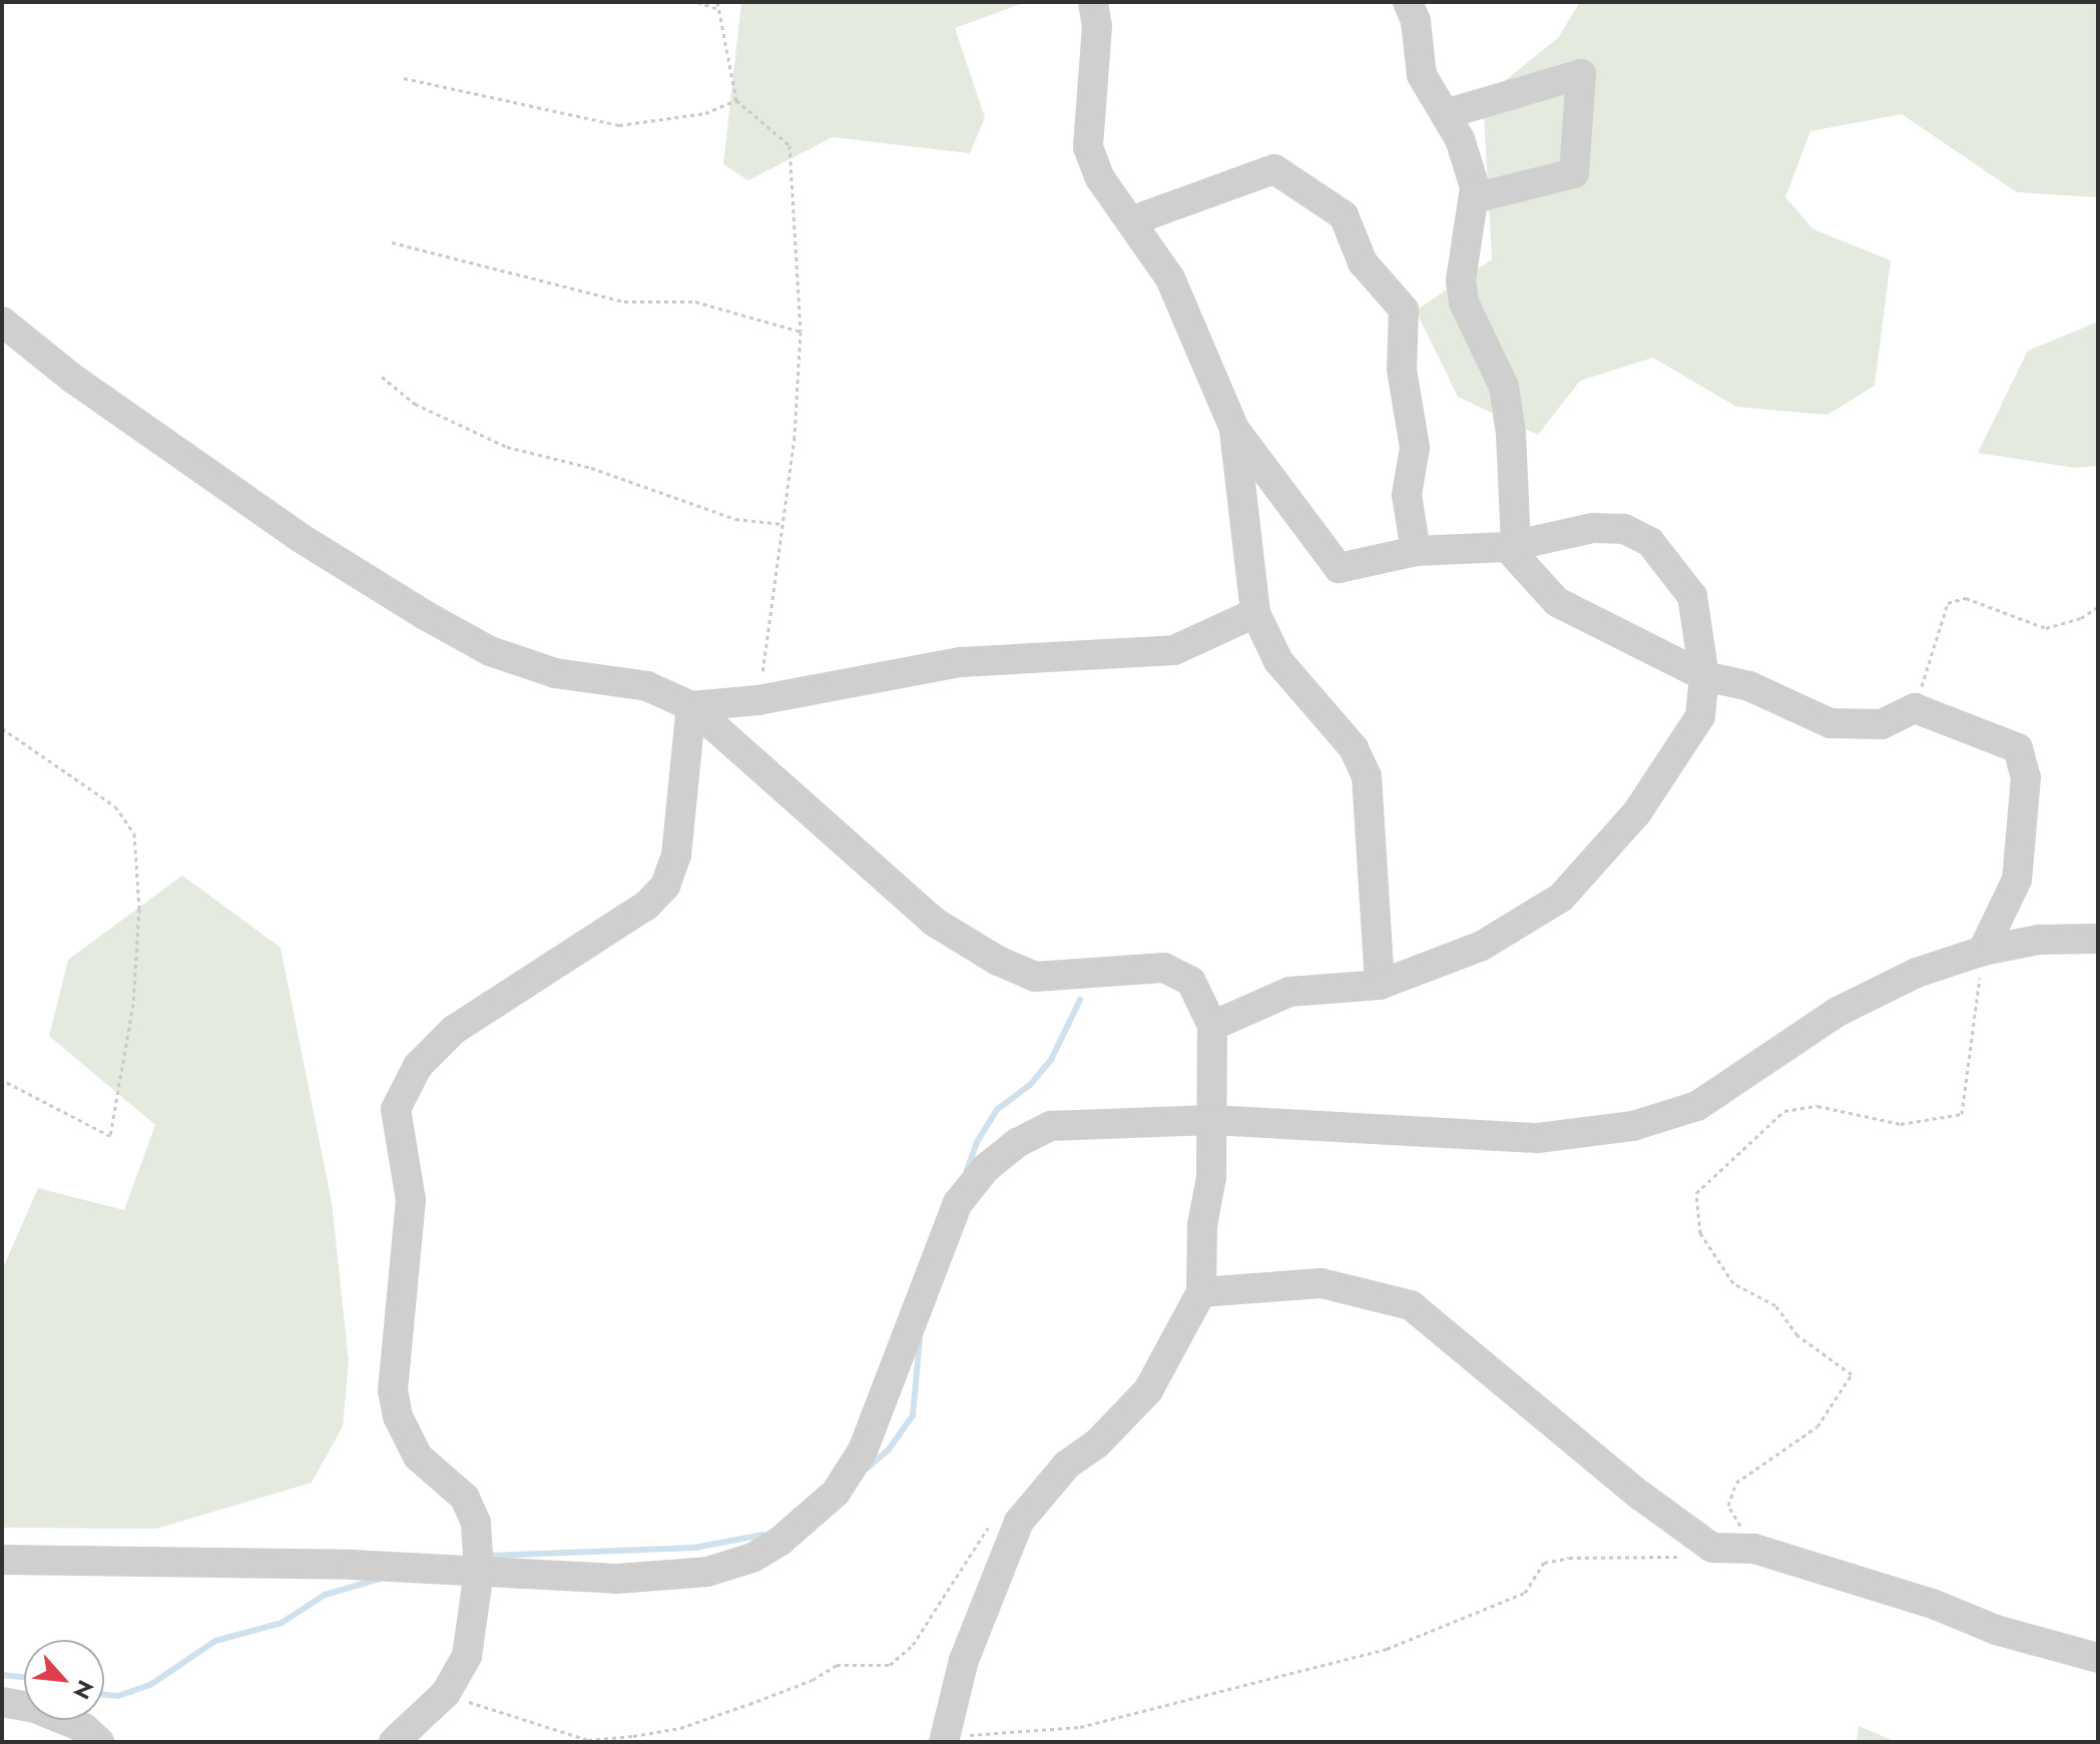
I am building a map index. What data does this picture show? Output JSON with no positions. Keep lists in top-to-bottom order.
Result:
{
  "north": "bottom right"
}
